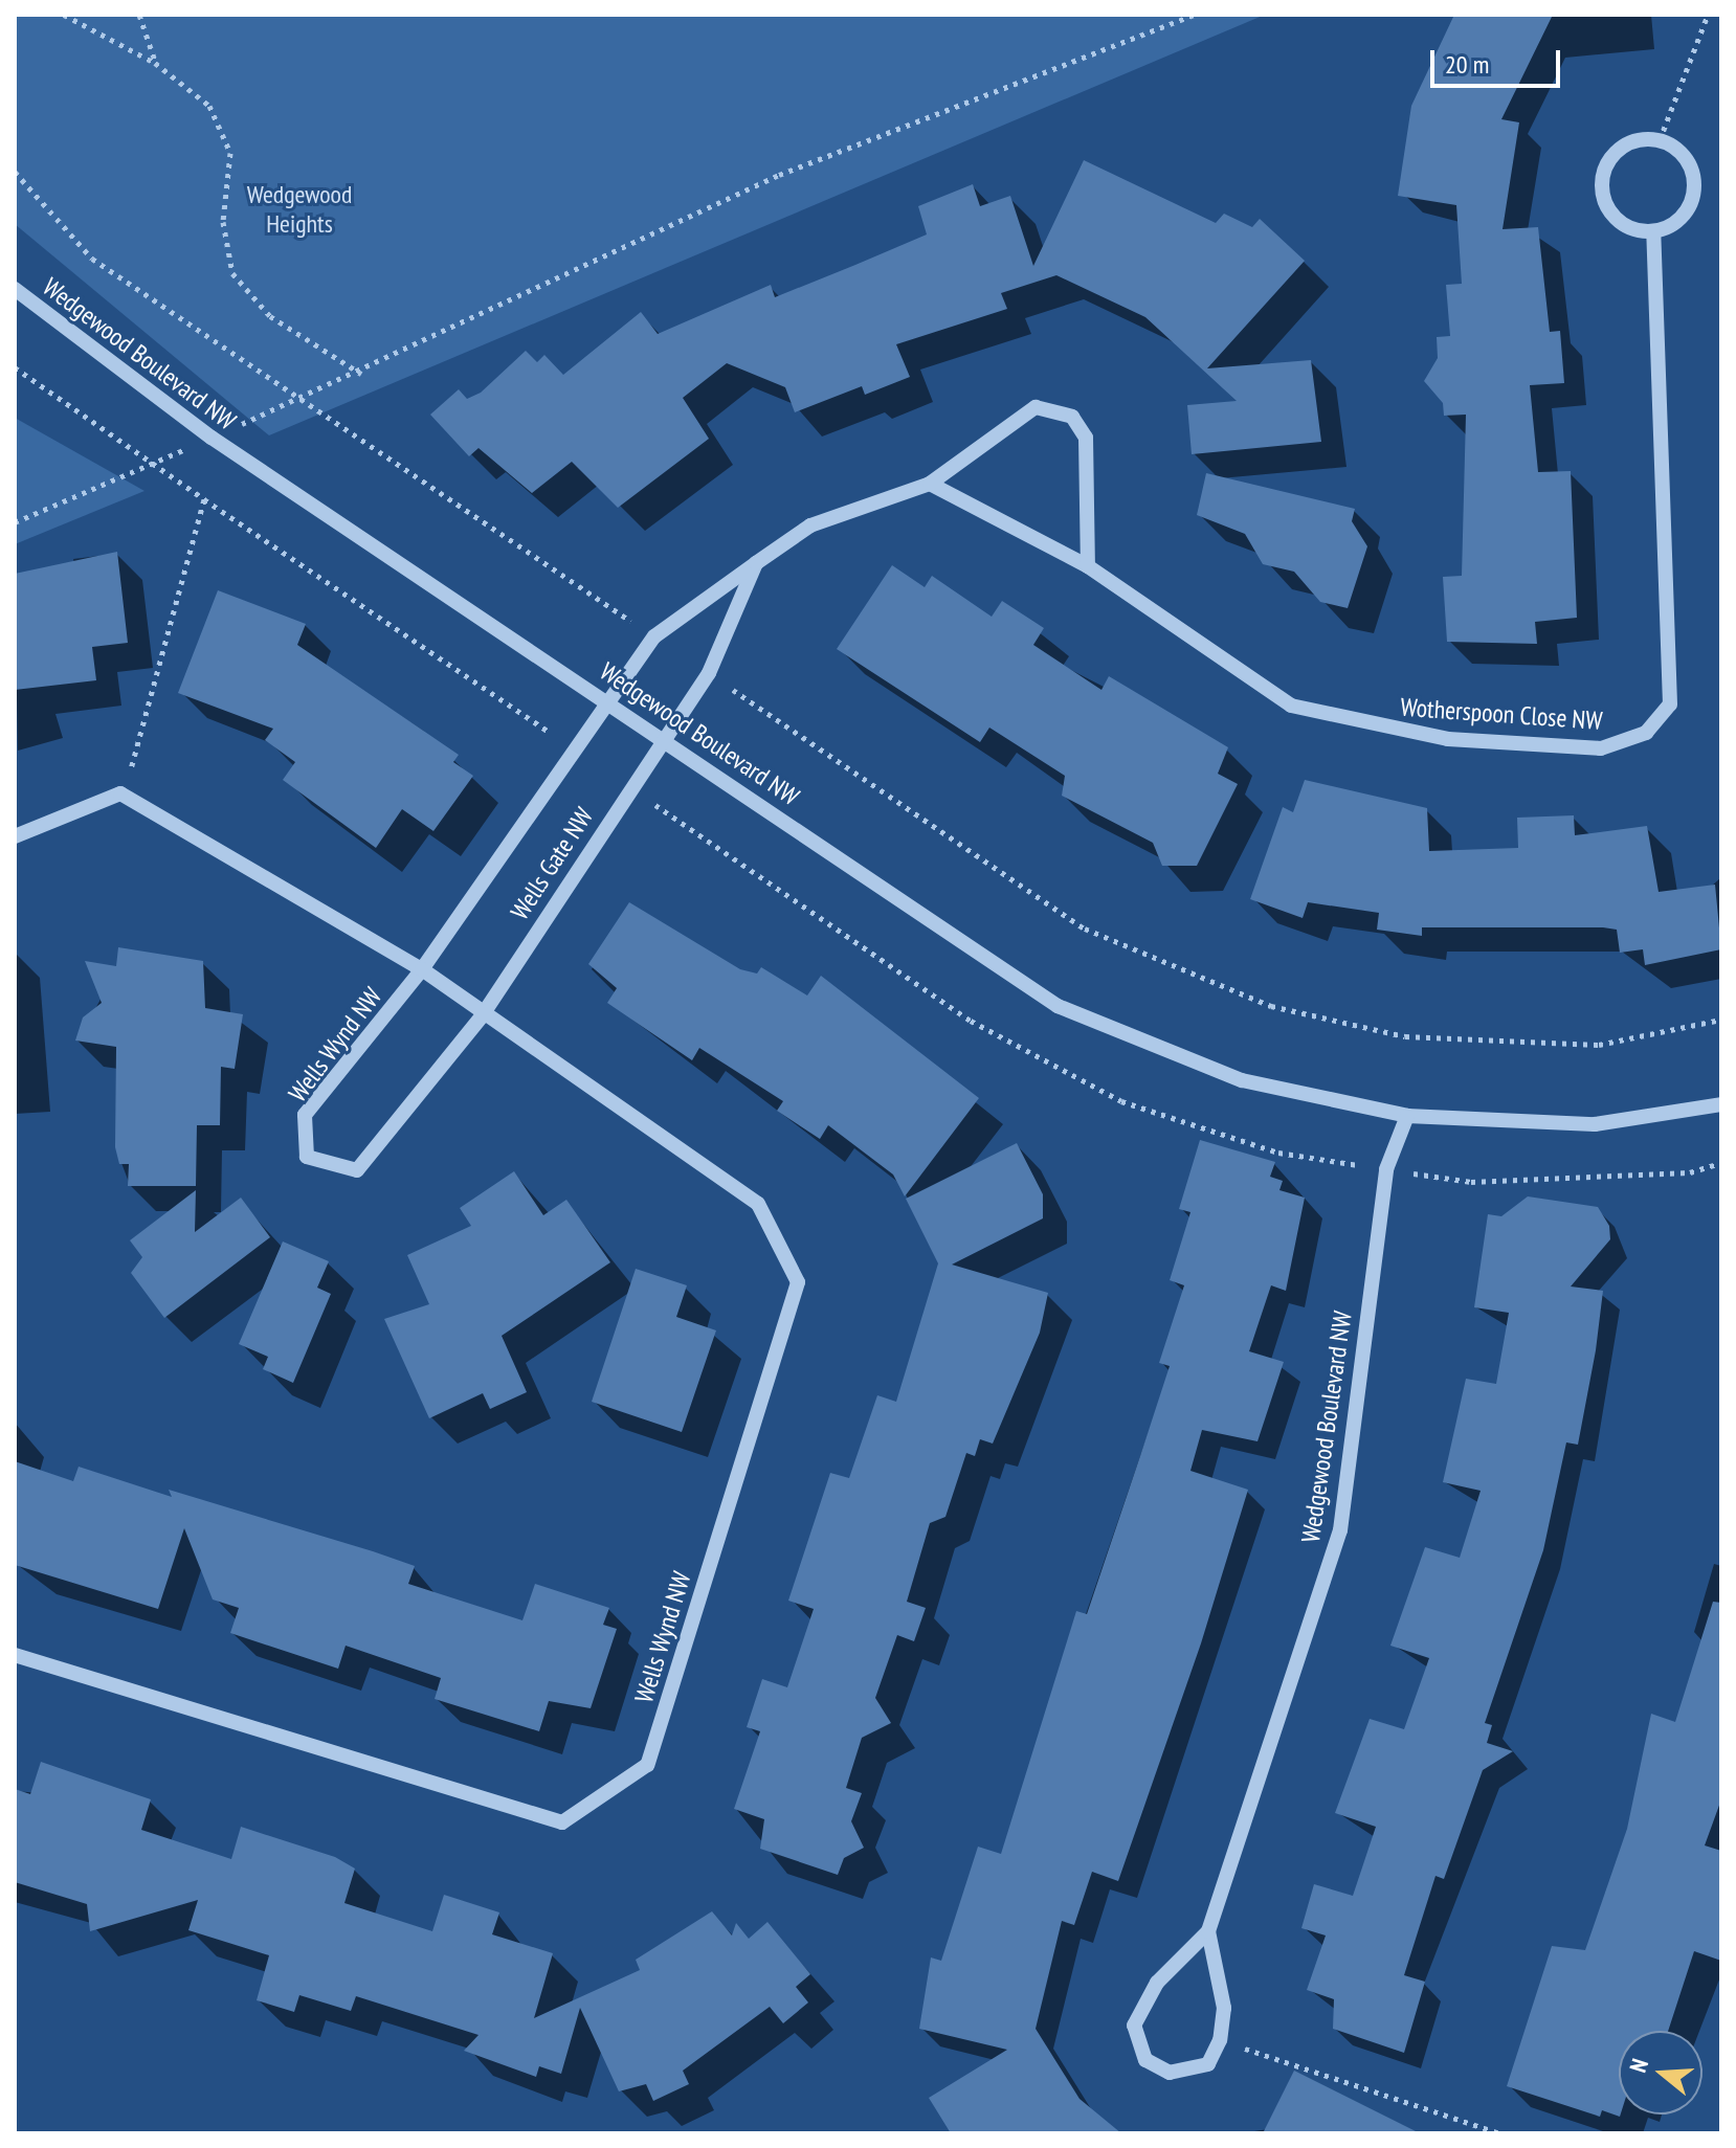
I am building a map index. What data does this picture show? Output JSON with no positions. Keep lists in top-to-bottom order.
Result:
{
  "streets": {
    "street": [
      "Wedgewood Boulevard NW",
      "Wotherspoon Close NW",
      "Wells Gate NW",
      "Wells Wynd NW"
    ]
  },
  "crossings": [
    ["Wedgewood Boulevard NW", "Wells Gate NW"],
    ["Wells Gate NW", "Wells Wynd NW"]
  ],
  "parks": ["Wedgewood Heights"],
  "scale_bar": "20 m",
  "north": "left"
}
